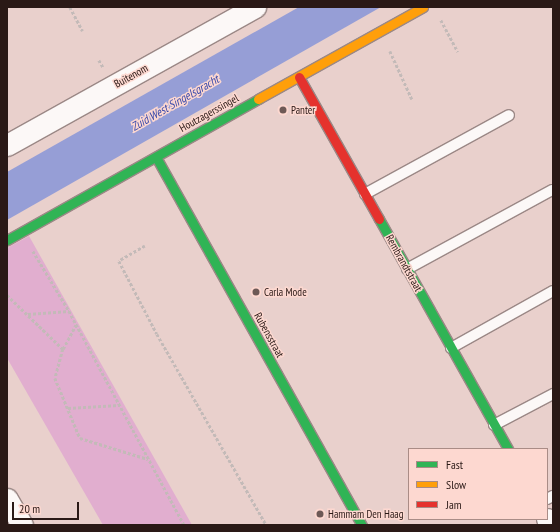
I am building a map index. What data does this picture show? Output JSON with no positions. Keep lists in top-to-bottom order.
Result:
{
  "streets": {
    "street": [
      "Buitenom",
      "Houtzagerssingel",
      "Rembrandtstraat",
      "Rubensstraat"
    ]
  },
  "crossings": [
    ["Houtzagerssingel", "Rembrandtstraat"],
    ["Houtzagerssingel", "Rubensstraat"]
  ],
  "water": ["Zuid West Singelsgracht"],
  "places": ["Panter", "Carla Mode", "Hammam Den Haag"],
  "legend": ["Fast", "Slow", "Jam"],
  "scale_bar": "20 m"
}
